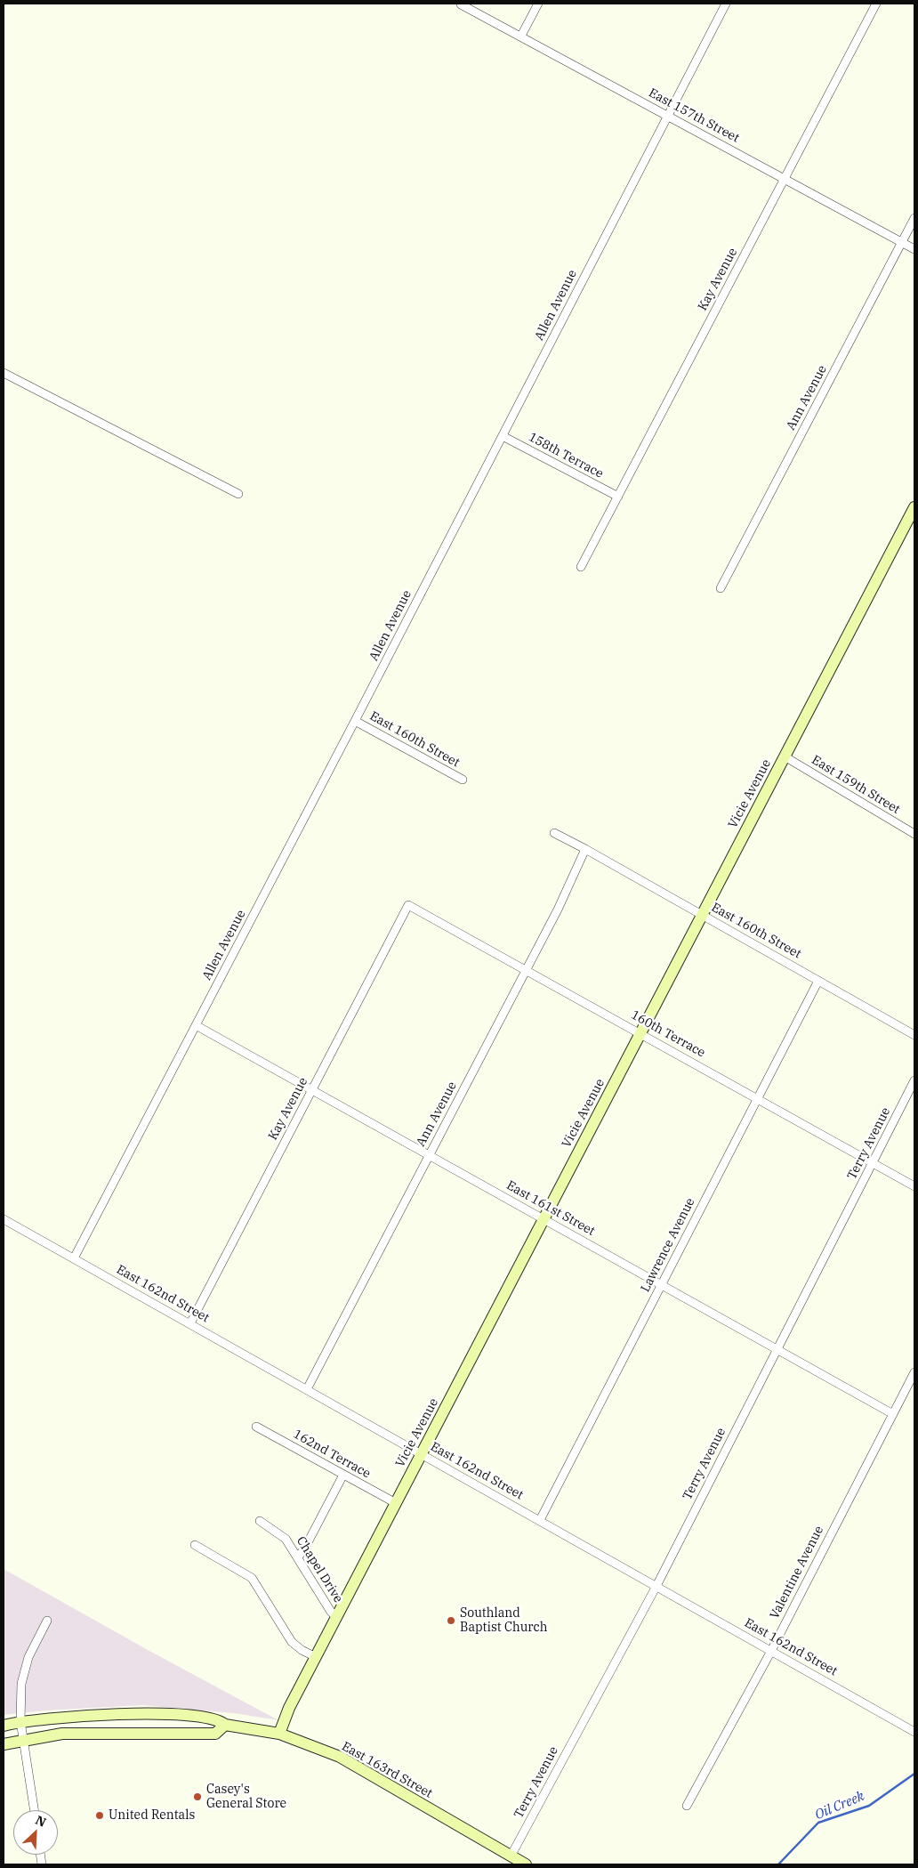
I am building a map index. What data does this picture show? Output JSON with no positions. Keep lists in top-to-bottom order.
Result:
{
  "streets": {
    "street": [
      "East 157th Street",
      "Kay Avenue",
      "Allen Avenue",
      "Ann Avenue",
      "158th Terrace",
      "East 160th Street",
      "East 159th Street",
      "Vicie Avenue",
      "160th Terrace",
      "Terry Avenue",
      "East 161st Street",
      "Lawrence Avenue",
      "East 162nd Street",
      "162nd Terrace",
      "Chapel Drive",
      "Valentine Avenue",
      "East 163rd Street"
    ]
  },
  "crossings": [
    ["East 157th Street", "Kay Avenue"],
    ["East 157th Street", "Allen Avenue"],
    ["East 157th Street", "Ann Avenue"],
    ["Kay Avenue", "158th Terrace"],
    ["Kay Avenue", "160th Terrace"],
    ["Kay Avenue", "East 161st Street"],
    ["Kay Avenue", "East 162nd Street"],
    ["Allen Avenue", "158th Terrace"],
    ["Allen Avenue", "East 160th Street"],
    ["Allen Avenue", "East 161st Street"],
    ["Allen Avenue", "East 162nd Street"],
    ["Ann Avenue", "East 160th Street"],
    ["Ann Avenue", "160th Terrace"],
    ["Ann Avenue", "East 161st Street"],
    ["Ann Avenue", "East 162nd Street"],
    ["East 160th Street", "Vicie Avenue"],
    ["East 160th Street", "Lawrence Avenue"],
    ["East 159th Street", "Vicie Avenue"],
    ["Vicie Avenue", "160th Terrace"],
    ["Vicie Avenue", "East 161st Street"],
    ["Vicie Avenue", "East 162nd Street"],
    ["Vicie Avenue", "162nd Terrace"],
    ["Vicie Avenue", "Chapel Drive"],
    ["Vicie Avenue", "East 163rd Street"],
    ["160th Terrace", "Terry Avenue"],
    ["160th Terrace", "Lawrence Avenue"],
    ["Terry Avenue", "East 161st Street"],
    ["Terry Avenue", "East 162nd Street"],
    ["Terry Avenue", "East 163rd Street"],
    ["East 161st Street", "Lawrence Avenue"],
    ["East 161st Street", "Valentine Avenue"],
    ["Lawrence Avenue", "East 162nd Street"],
    ["East 162nd Street", "Valentine Avenue"]
  ],
  "water": ["Oil Creek"],
  "places": ["Southland Baptist Church", "Casey's General Store", "United Rentals"],
  "north": "top right"
}
